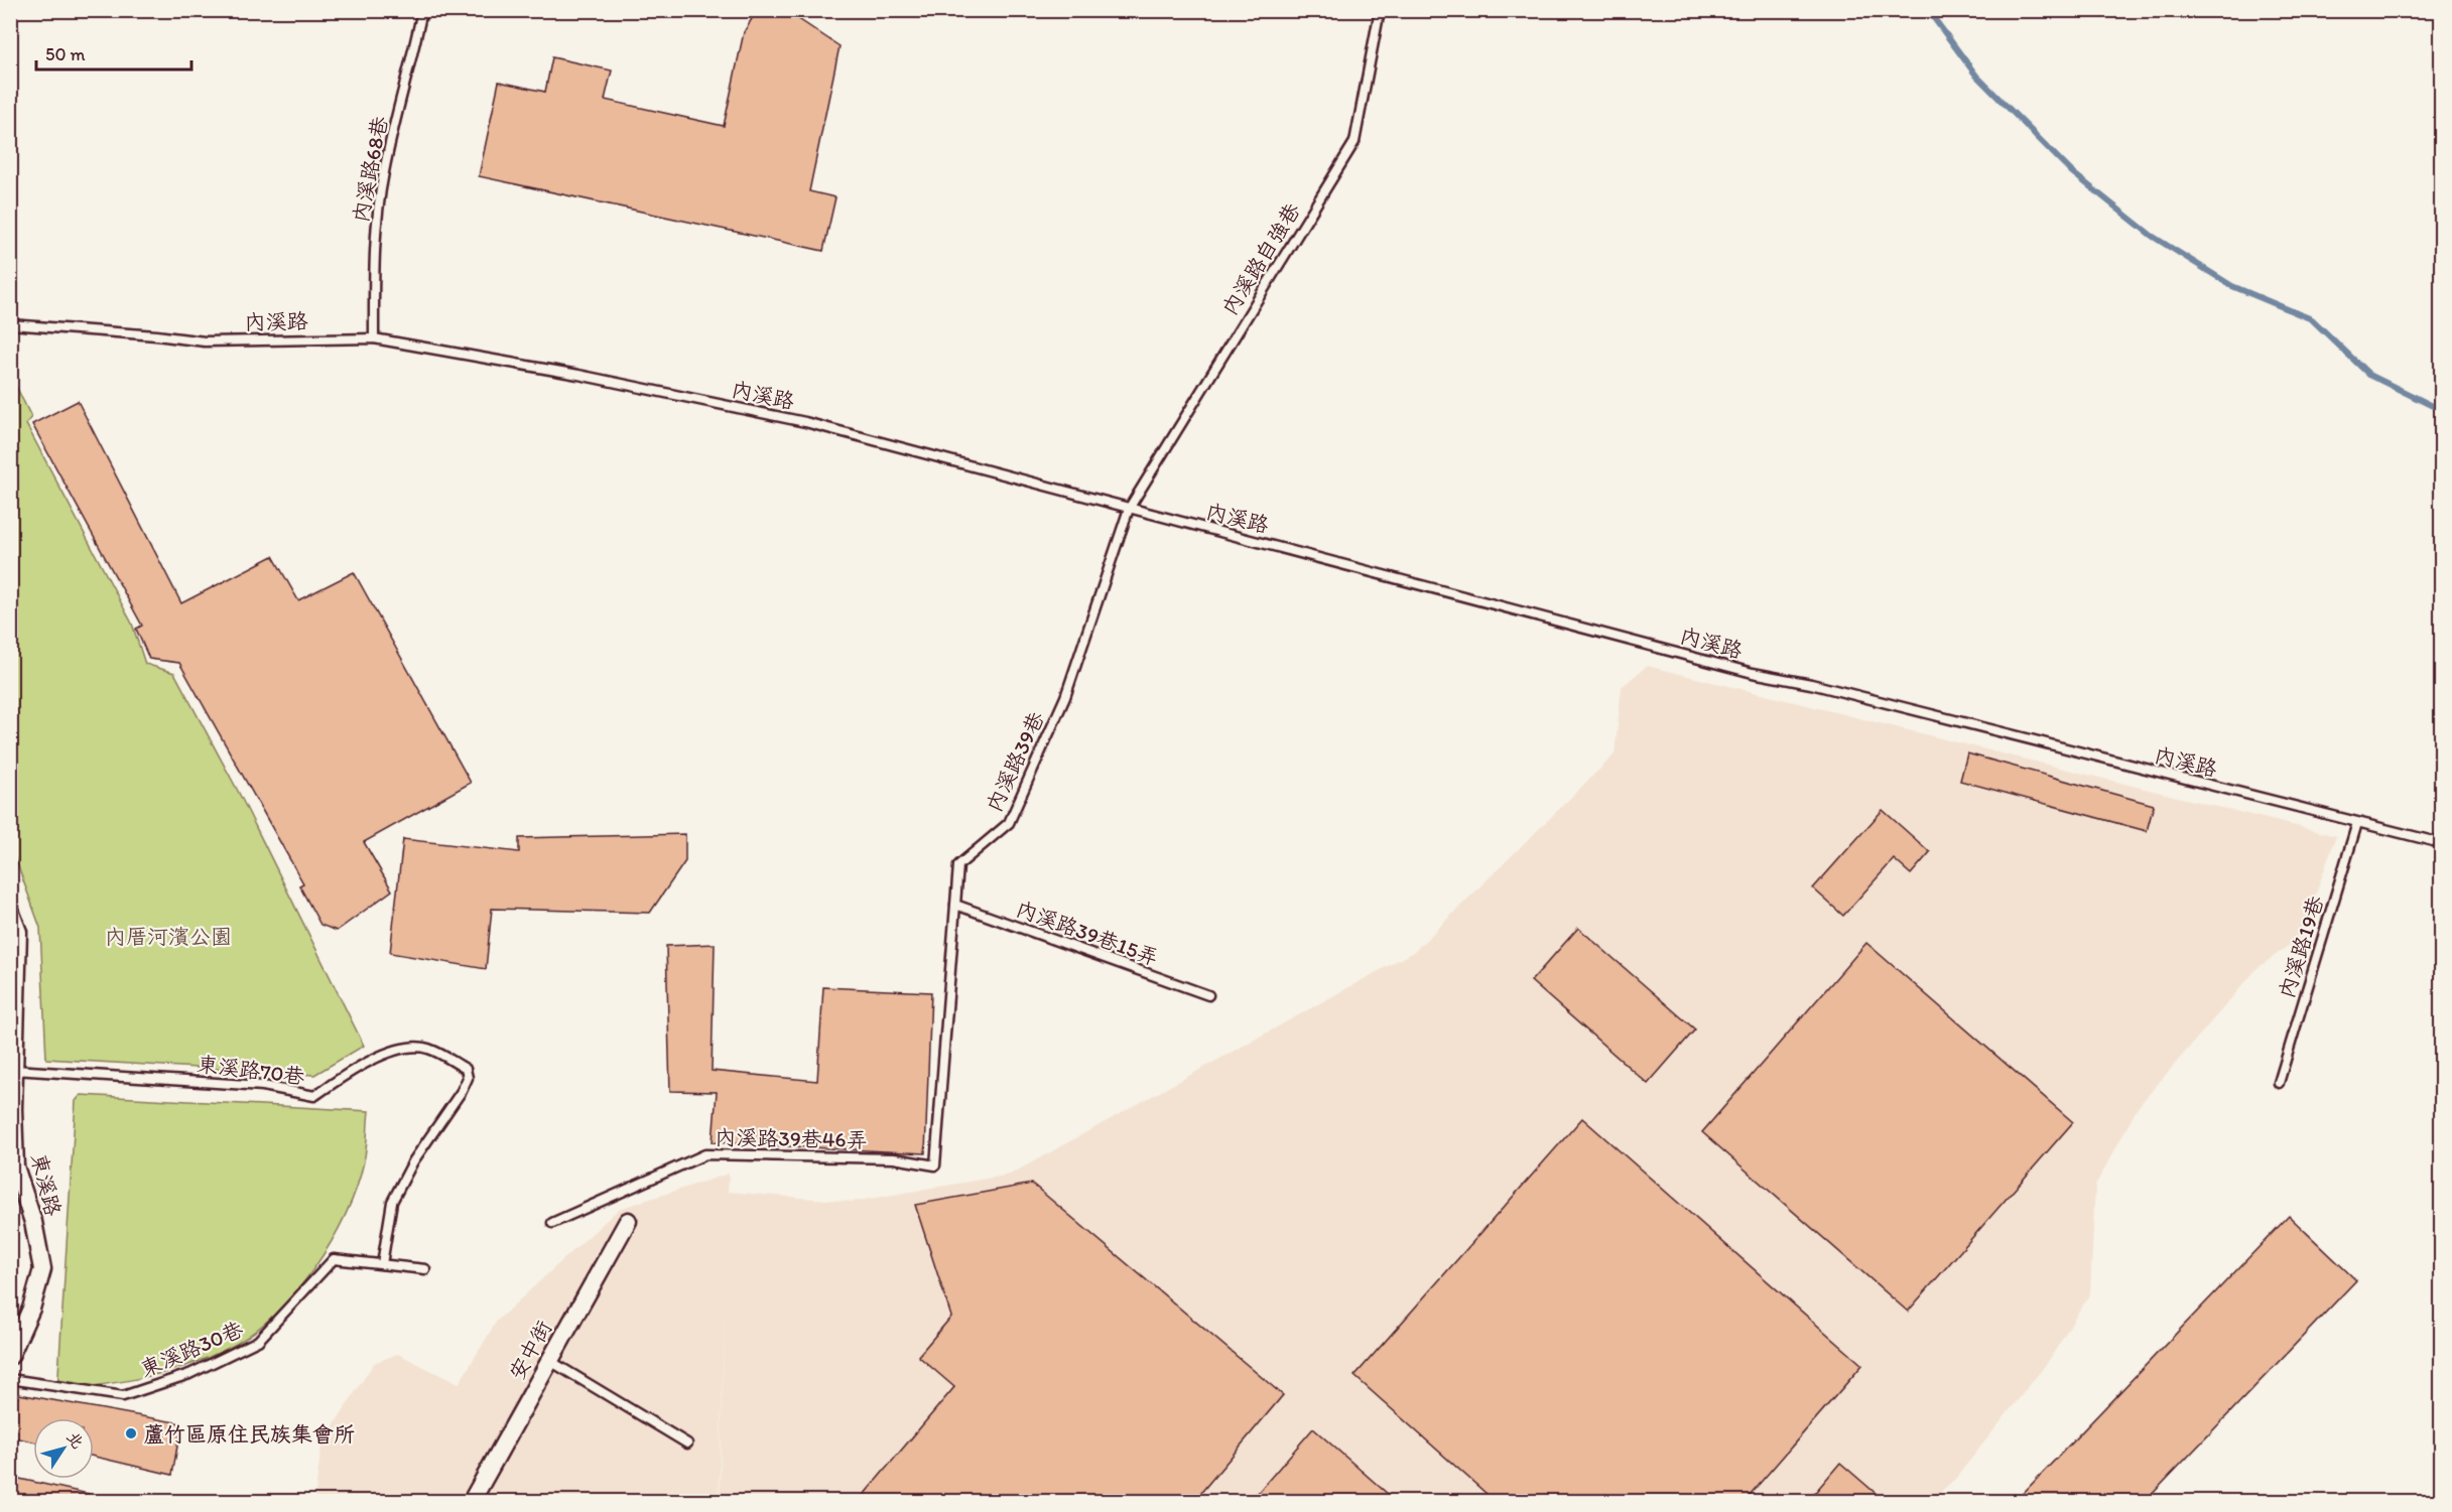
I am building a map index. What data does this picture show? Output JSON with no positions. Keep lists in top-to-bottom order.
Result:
{
  "streets": {
    "street": ["東溪路", "安中街"],
    "lane": [
      "內溪路68巷",
      "內溪路自強巷",
      "內溪路",
      "內溪路39巷",
      "內溪路39巷15弄",
      "內溪路19巷",
      "東溪路70巷",
      "內溪路39巷46弄",
      "東溪路30巷"
    ]
  },
  "crossings": [
    ["內溪路68巷", "內溪路"],
    ["內溪路自強巷", "內溪路"],
    ["內溪路自強巷", "內溪路39巷"],
    ["內溪路", "內溪路39巷"],
    ["內溪路", "內溪路19巷"],
    ["內溪路39巷", "內溪路39巷15弄"],
    ["內溪路39巷", "內溪路39巷46弄"],
    ["東溪路70巷", "東溪路"],
    ["東溪路70巷", "東溪路30巷"]
  ],
  "parks": ["內厝河濱公園"],
  "places": ["蘆竹區原住民族集會所"],
  "scale_bar": "50 m",
  "north": "top right"
}
